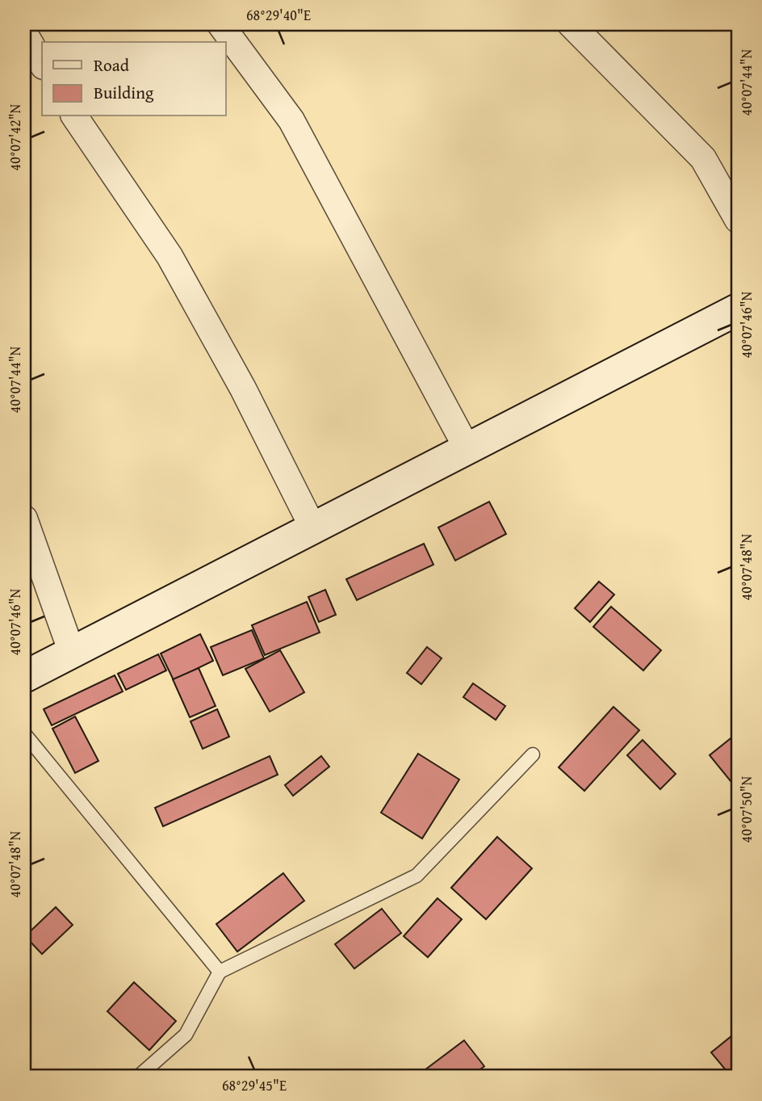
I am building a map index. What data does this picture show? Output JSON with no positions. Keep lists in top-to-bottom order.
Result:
{
  "legend": ["Road", "Building"],
  "coordinates": [
    "68°29'40\"E",
    "40°07'44\"N",
    "40°07'42\"N",
    "40°07'46\"N",
    "40°07'48\"N",
    "40°07'50\"N",
    "68°29'45\"E"
  ]
}
